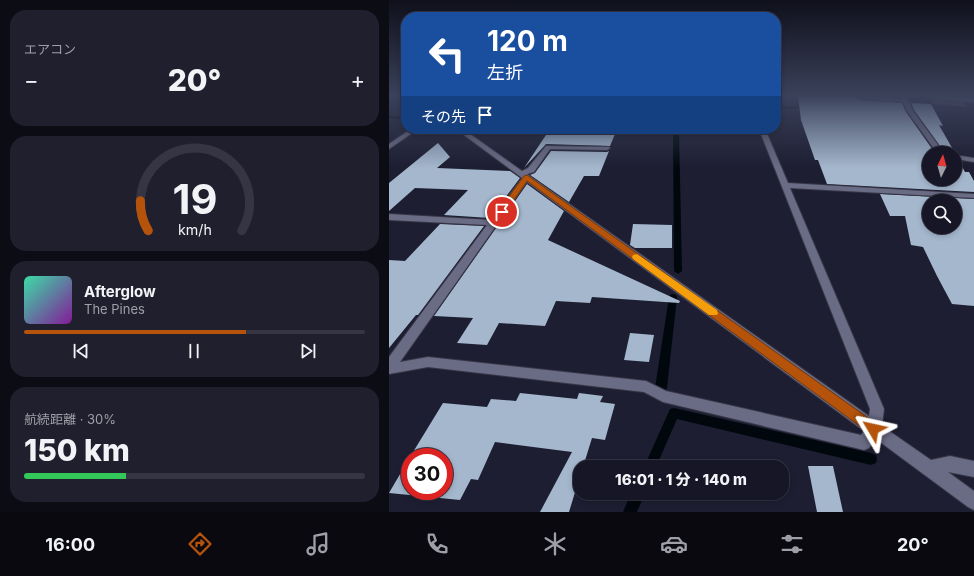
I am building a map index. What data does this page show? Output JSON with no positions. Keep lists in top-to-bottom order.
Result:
{
  "north": "top",
  "page": {
    "tile": [
      "エアコン",
      ["航続距離 · 30%", "150 km"]
    ],
    "turn": ["120 m", "左折"],
    "heat": ["−", "20°", "+"],
    "then": "その先",
    "song": ["Afterglow", "The Pines"],
    "limit": "30",
    "trip": "16:01 · 1 分 · 140 m",
    "tabs": ["16:00", "20°"],
    "gauge": ["19", "km/h"]
  }
}
